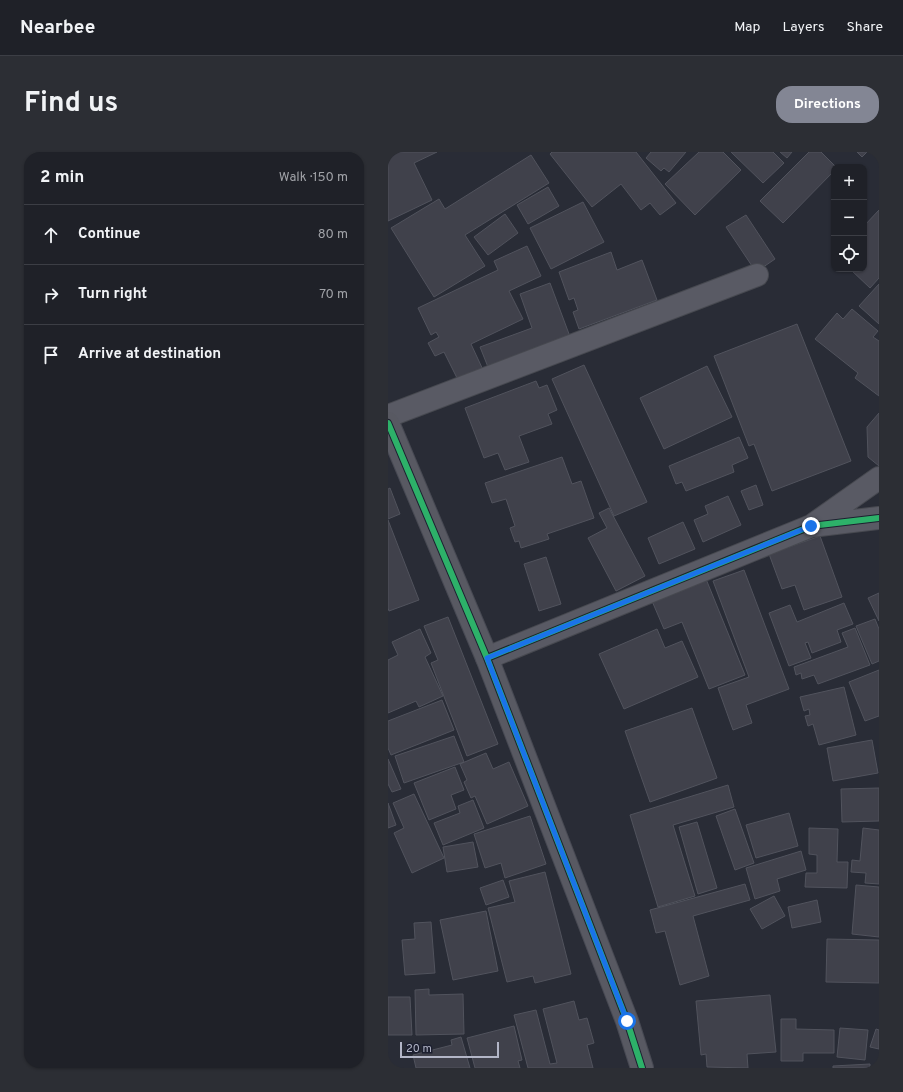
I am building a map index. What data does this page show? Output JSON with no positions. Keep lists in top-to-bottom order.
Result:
{
  "scale_bar": "20 m",
  "page": {
    "header": "Nearbee",
    "nav": ["Map", "Layers", "Share"],
    "title": "Find us",
    "buttons": "Directions",
    "heading": ["2 min", "Walk · 150 m"],
    "map_buttons": ["+", "−"],
    "list": [
      ["Continue", "80 m"],
      ["Turn right", "70 m"],
      "Arrive at destination"
    ],
    "scale": "20 m"
  }
}
